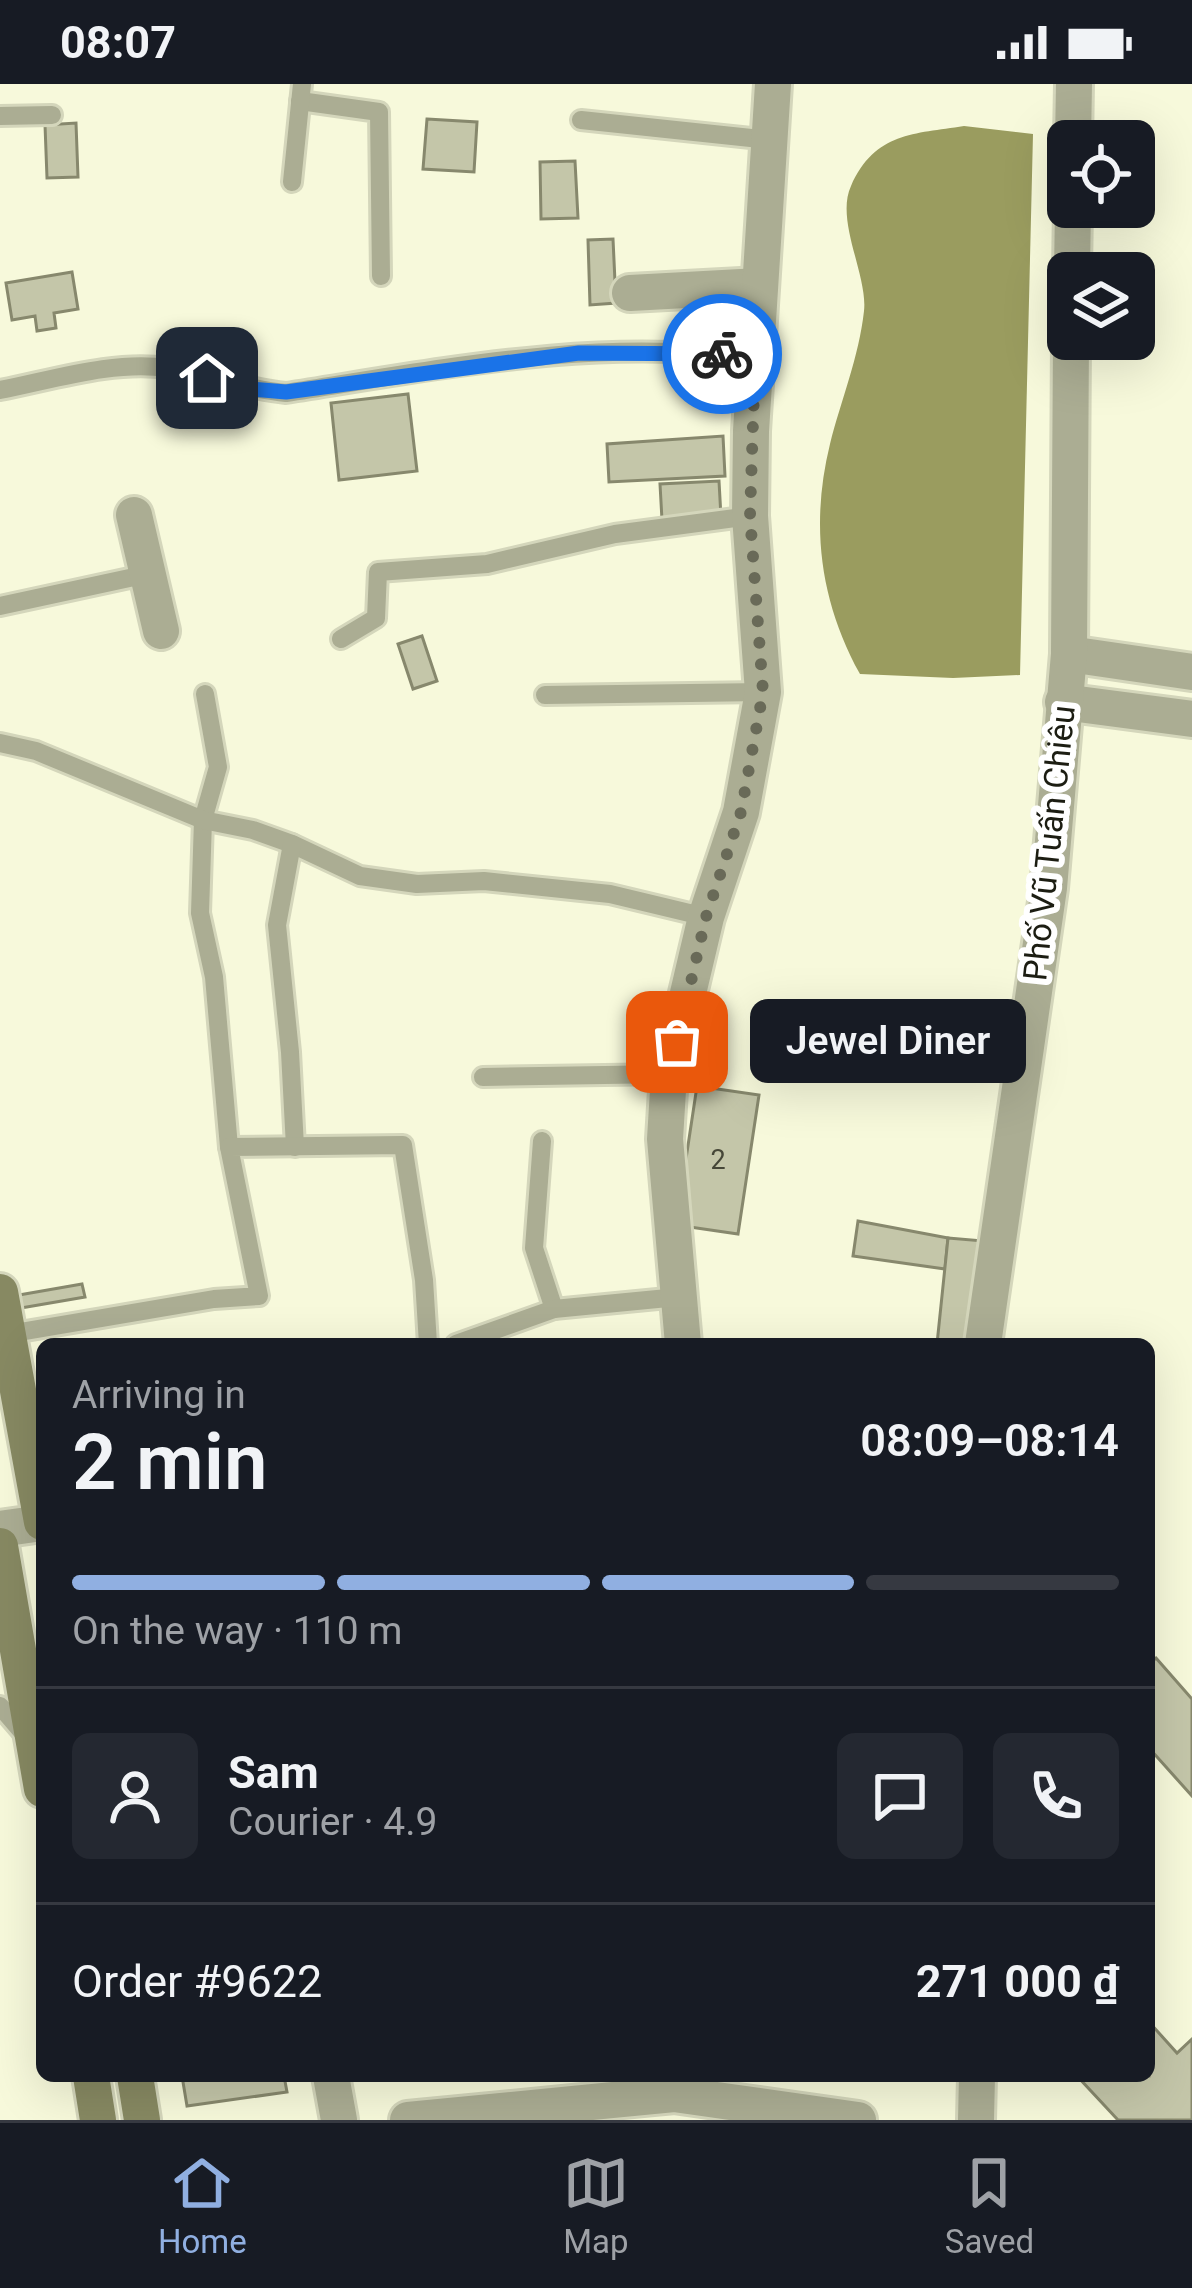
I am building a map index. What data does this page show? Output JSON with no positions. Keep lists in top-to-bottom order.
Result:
{
  "streets": {
    "street": ["Phố Vũ Tuấn Chiêu"]
  },
  "places": ["Jewel Diner"],
  "house_numbers": ["2"],
  "page": {
    "status": "08:07",
    "bubble": "Jewel Diner",
    "heading": ["2 min", "Arriving in", "08:09–08:14"],
    "panel": [
      "Sam",
      "Courier · 4.9",
      "Order #9622",
      "271 000 ₫"
    ],
    "bar": "On the way · 110 m",
    "tabs": ["Home", "Map", "Saved"]
  }
}
